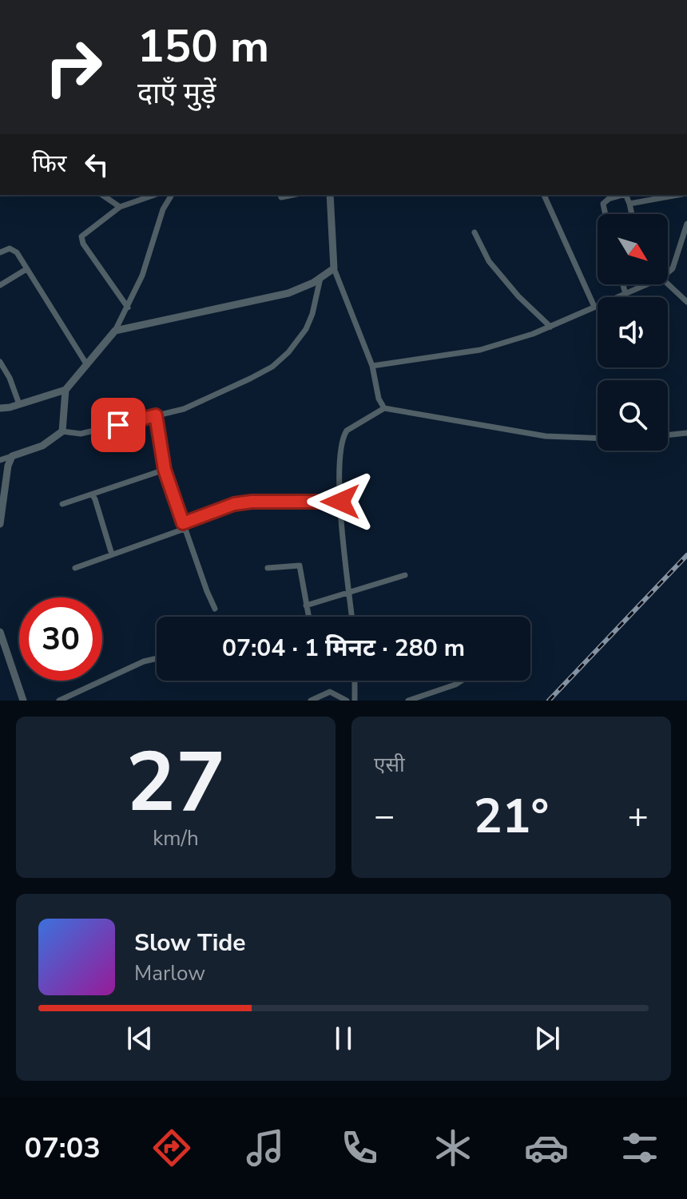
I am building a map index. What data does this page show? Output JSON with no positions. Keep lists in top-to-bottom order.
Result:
{
  "north": "bottom right",
  "page": {
    "turn": ["150 m", "दाएँ मुड़ें"],
    "then": "फिर",
    "limit": "30",
    "trip": "07:04 · 1 मिनट · 280 m",
    "tile": [
      ["27", "km/h"],
      "एसी"
    ],
    "heat": ["−", "21°", "+"],
    "song": ["Slow Tide", "Marlow"],
    "tabs": "07:03"
  }
}
